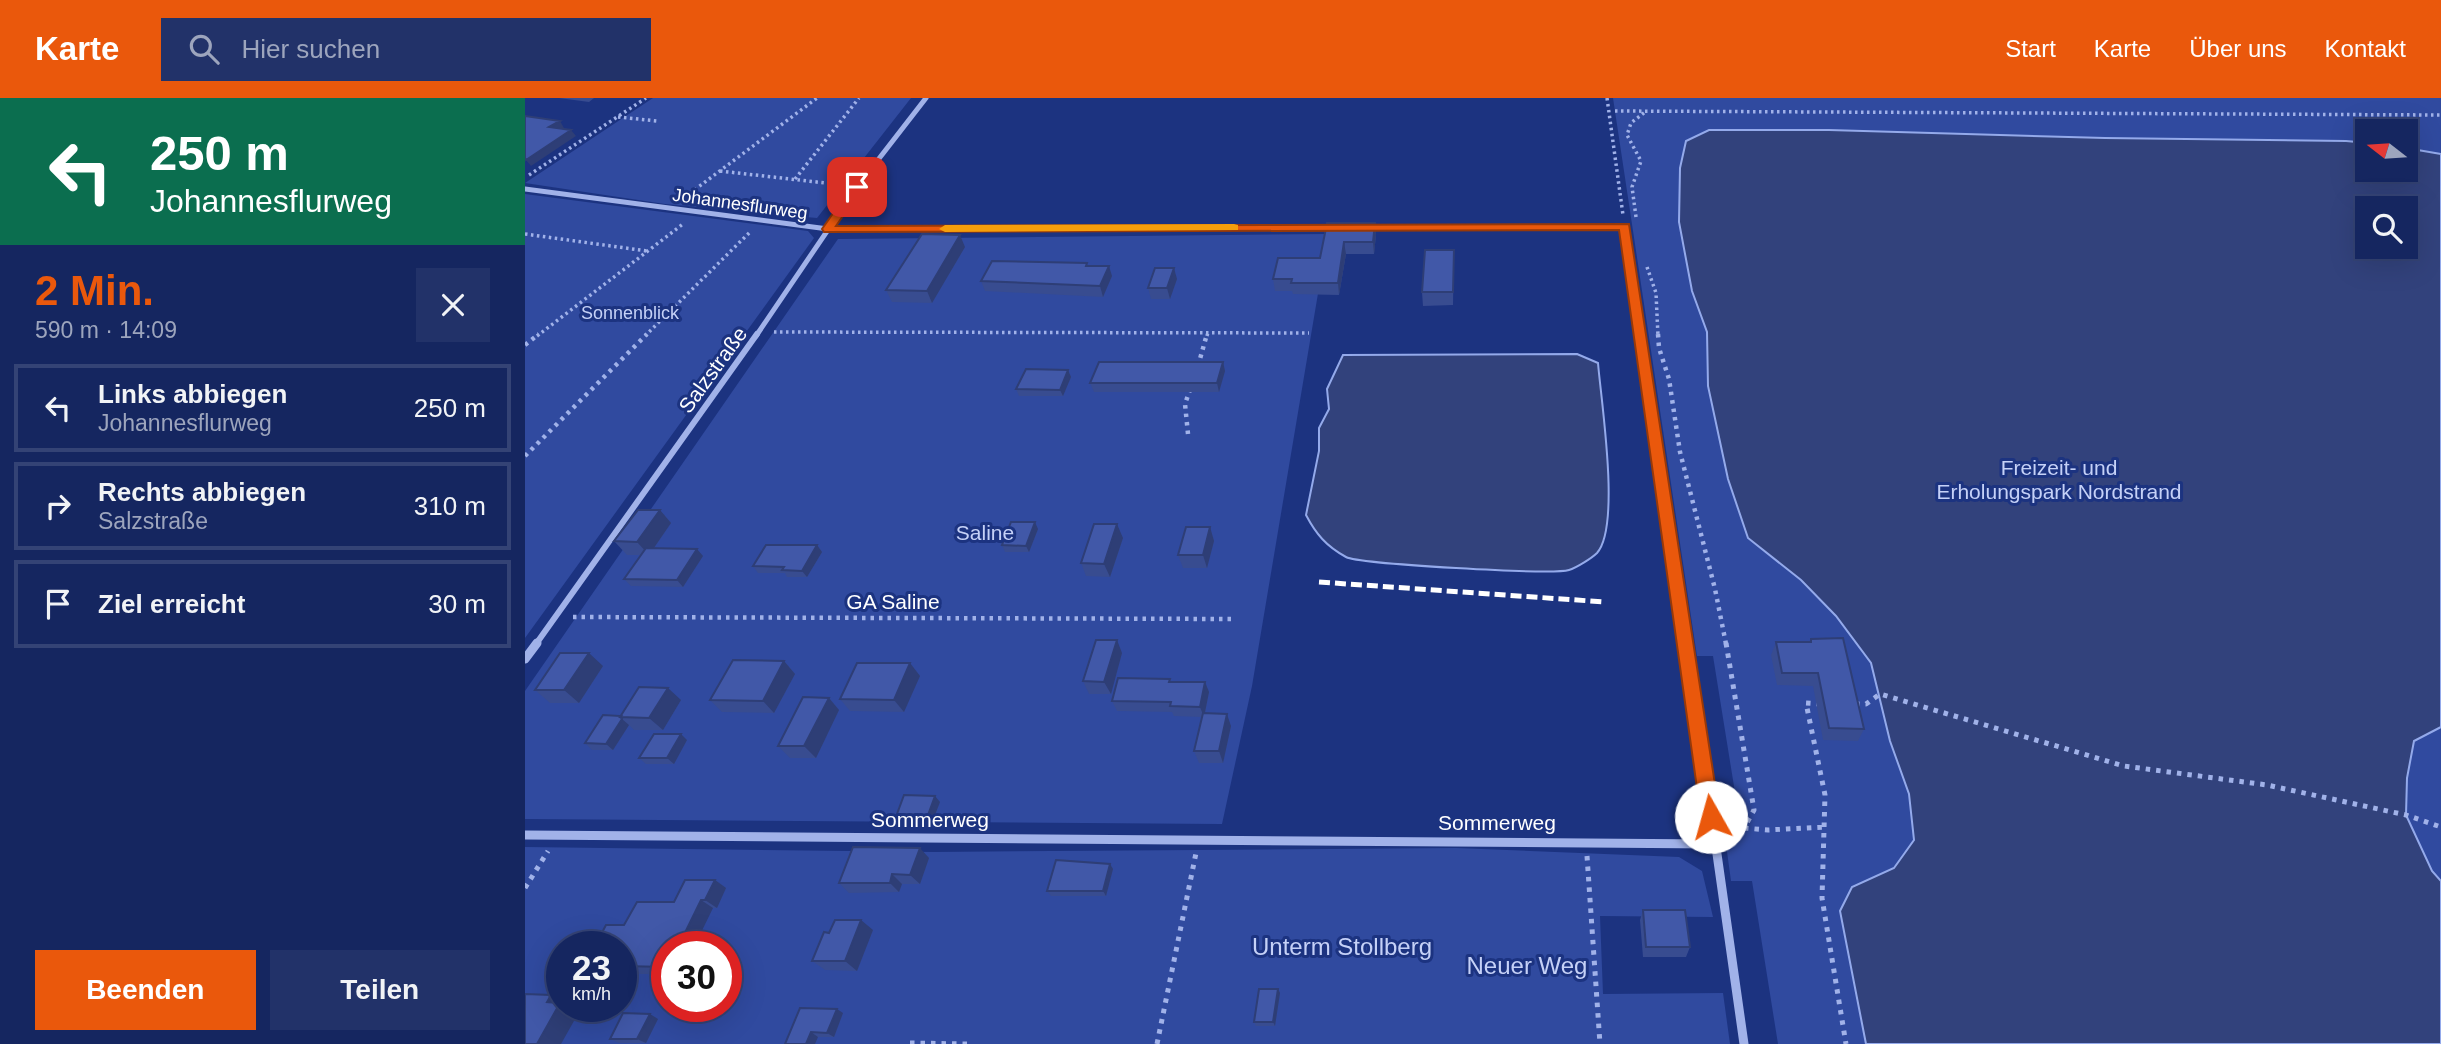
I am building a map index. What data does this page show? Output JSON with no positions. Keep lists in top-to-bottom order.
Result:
{
  "streets": {
    "street": ["Johannesflurweg", "Salzstraße", "Sommerweg"],
    "path": ["GA Saline"]
  },
  "crossings": [
    ["Johannesflurweg", "Salzstraße"],
    ["Salzstraße", "GA Saline"]
  ],
  "parks": [
    "Sonnenblick",
    "Freizeit- und Erholungspark Nordstrand",
    "Saline",
    "Unterm Stollberg",
    "Neuer Weg"
  ],
  "north": "left",
  "page": {
    "header": "Karte",
    "search": "Hier suchen",
    "nav": [
      "Start",
      "Karte",
      "Über uns",
      "Kontakt"
    ],
    "turn": ["250 m", "Johannesflurweg"],
    "heading": ["2 Min.", "590 m · 14:09"],
    "list": [
      {
        "name": "Links abbiegen",
        "note": "Johannesflurweg",
        "value": "250 m"
      },
      {
        "name": "Rechts abbiegen",
        "note": "Salzstraße",
        "value": "310 m"
      },
      {
        "name": "Ziel erreicht",
        "value": "30 m"
      }
    ],
    "speed": "23 km/h",
    "limit": "30",
    "buttons": ["Beenden", "Teilen"]
  }
}
